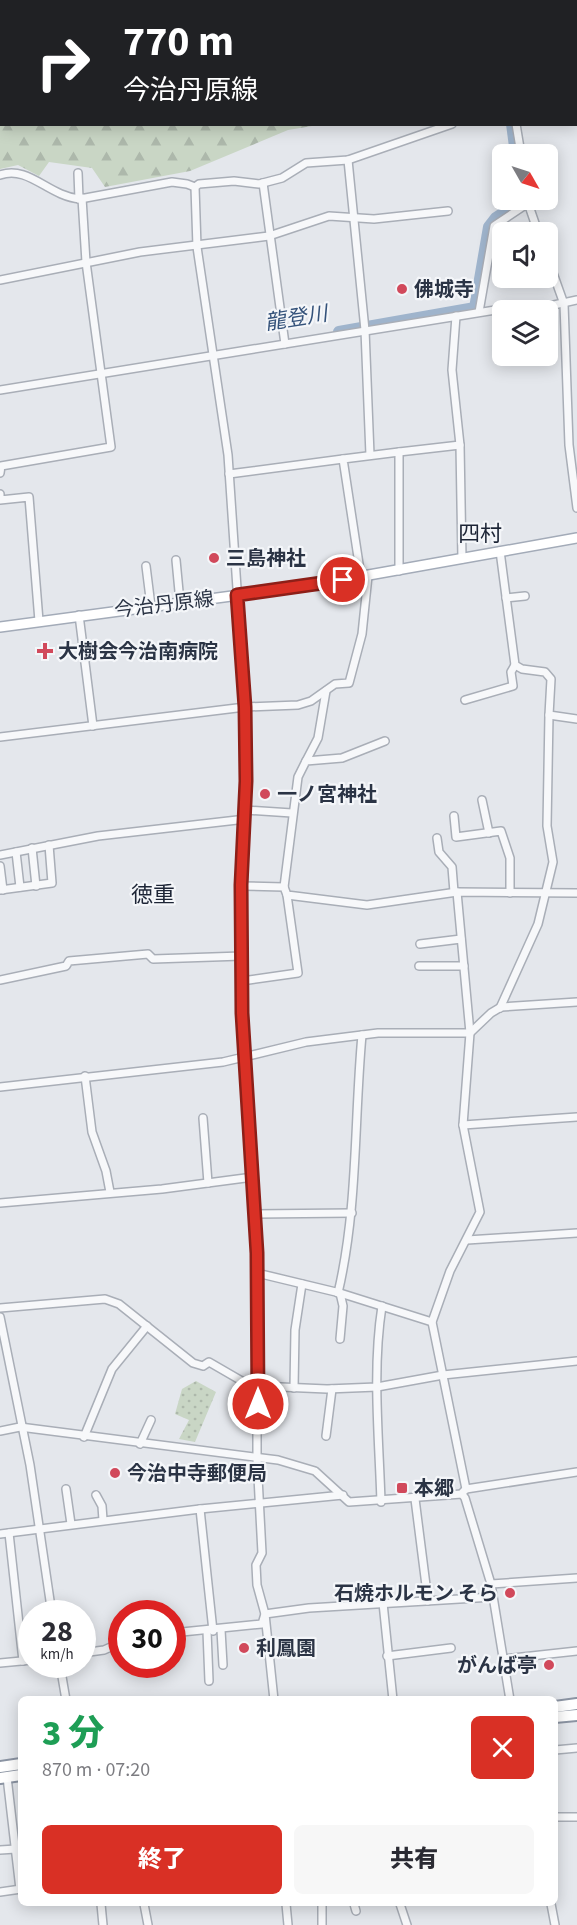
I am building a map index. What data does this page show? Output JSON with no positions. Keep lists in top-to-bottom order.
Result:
{
  "streets": {
    "main road": ["今治丹原線"]
  },
  "districts": ["四村", "徳重"],
  "water": ["龍登川"],
  "places": {
    "other": [
      "佛城寺",
      "三島神社",
      "一ノ宮神社",
      "今治中寺郵便局",
      "石焼ホルモン そら",
      "利鳳園",
      "がんば亭"
    ],
    "health": ["大樹会今治南病院"],
    "transit": ["本郷"]
  },
  "north": "bottom right",
  "page": {
    "turn": ["770 m", "今治丹原線"],
    "speed": "28 km/h",
    "limit": "30",
    "heading": ["3 分", "870 m · 07:20"],
    "buttons": ["終了", "共有"]
  }
}
